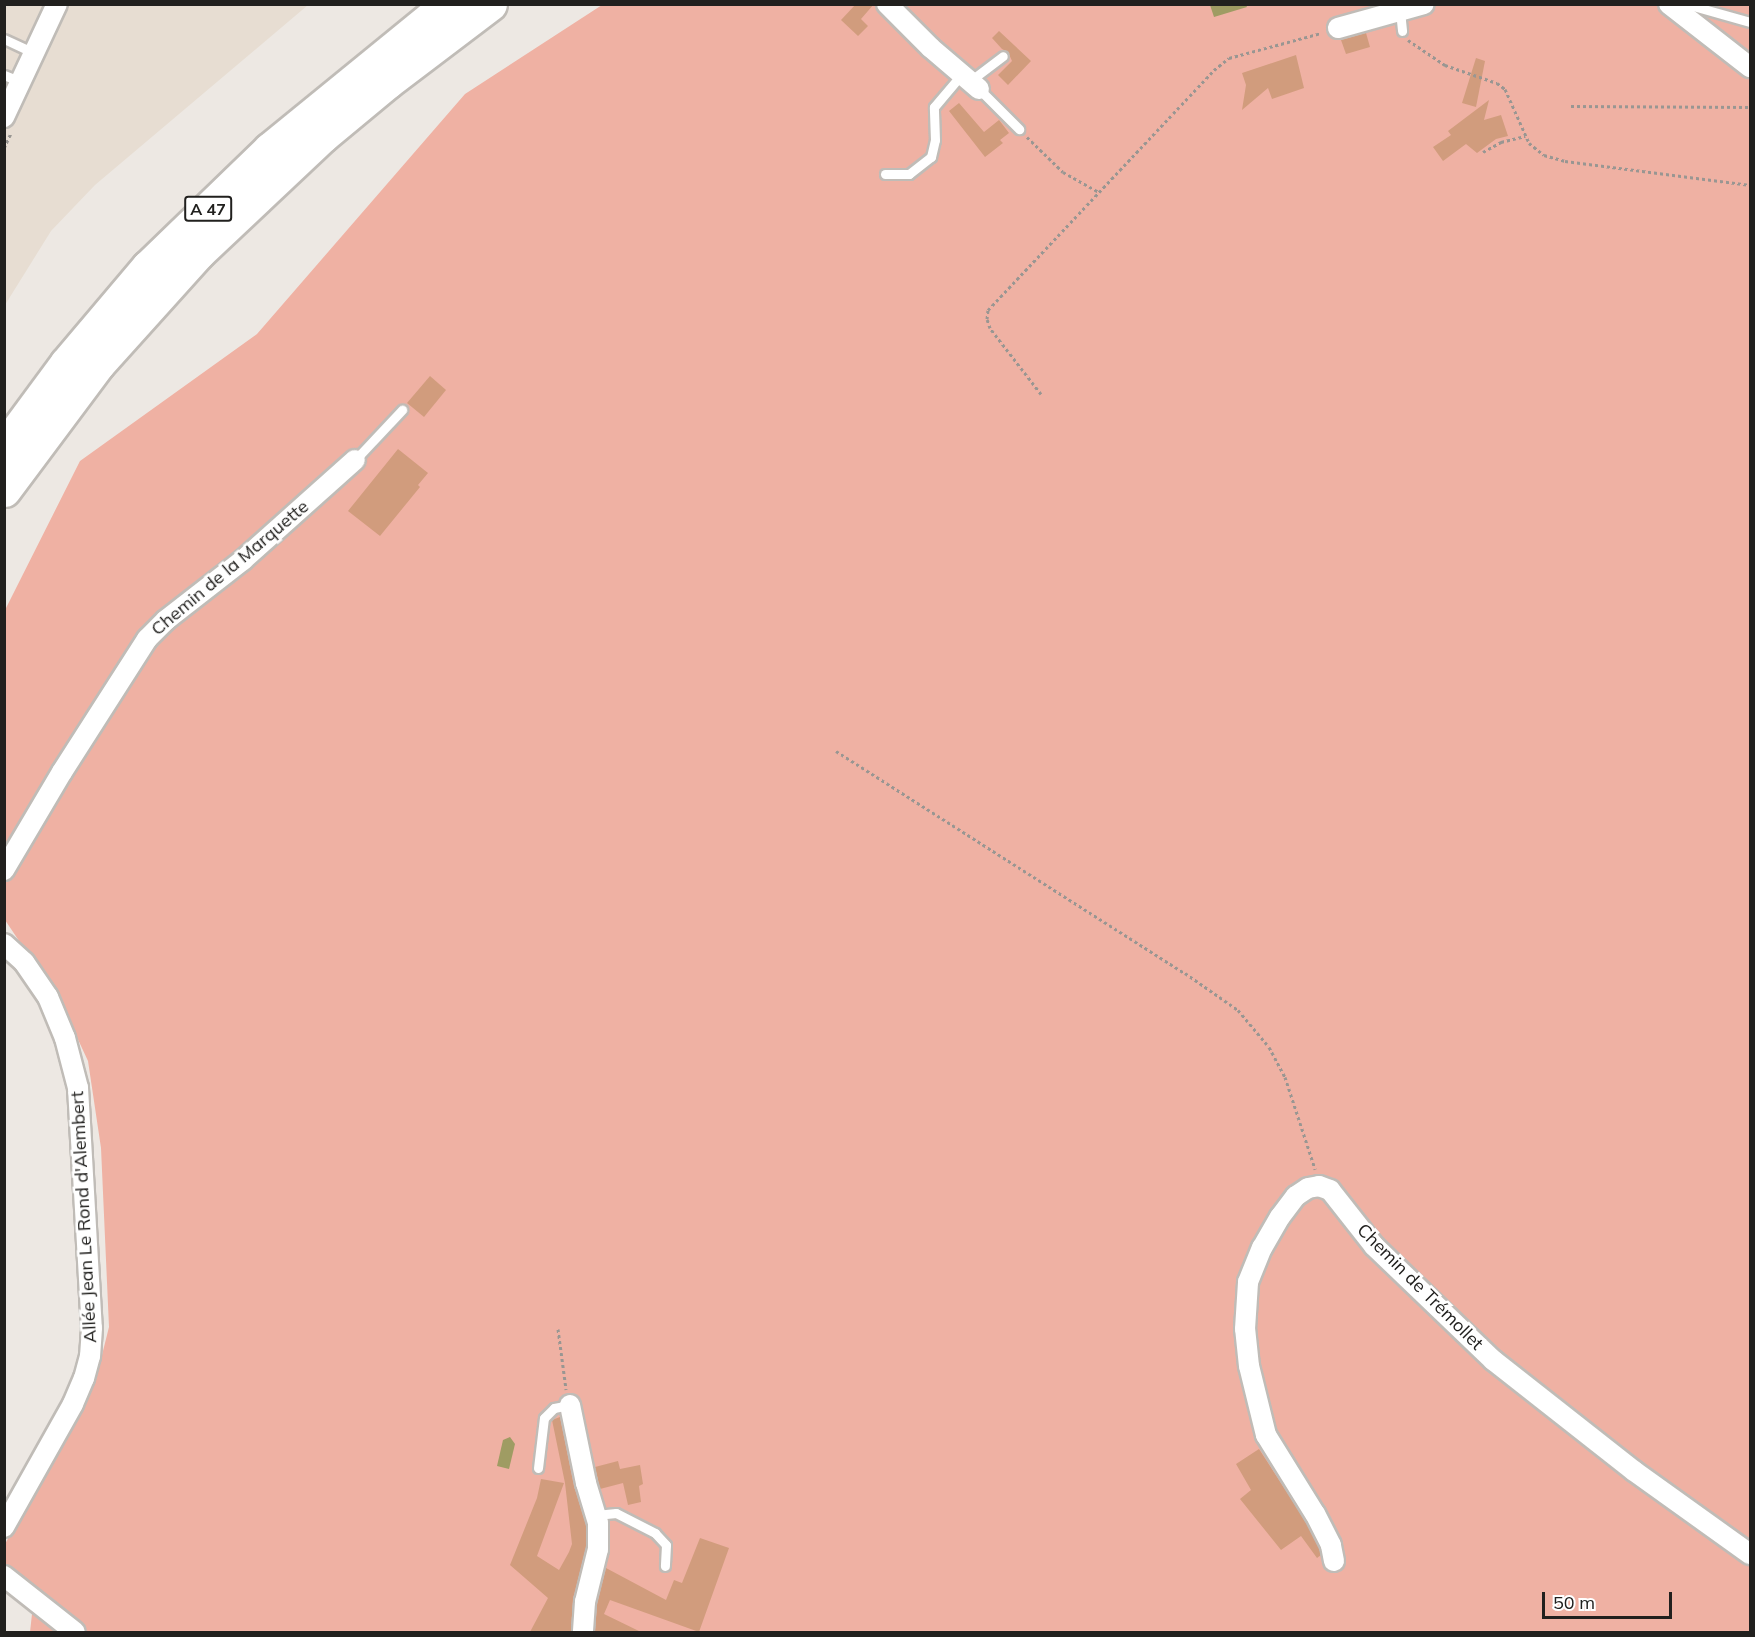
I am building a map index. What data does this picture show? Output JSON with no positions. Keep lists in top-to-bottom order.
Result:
{
  "streets": {
    "highway": ["A 47"],
    "street": ["Chemin de la Marquette", "Allée Jean Le Rond d'Alembert", "Chemin de Trémollet"]
  },
  "scale_bar": "50 m"
}
